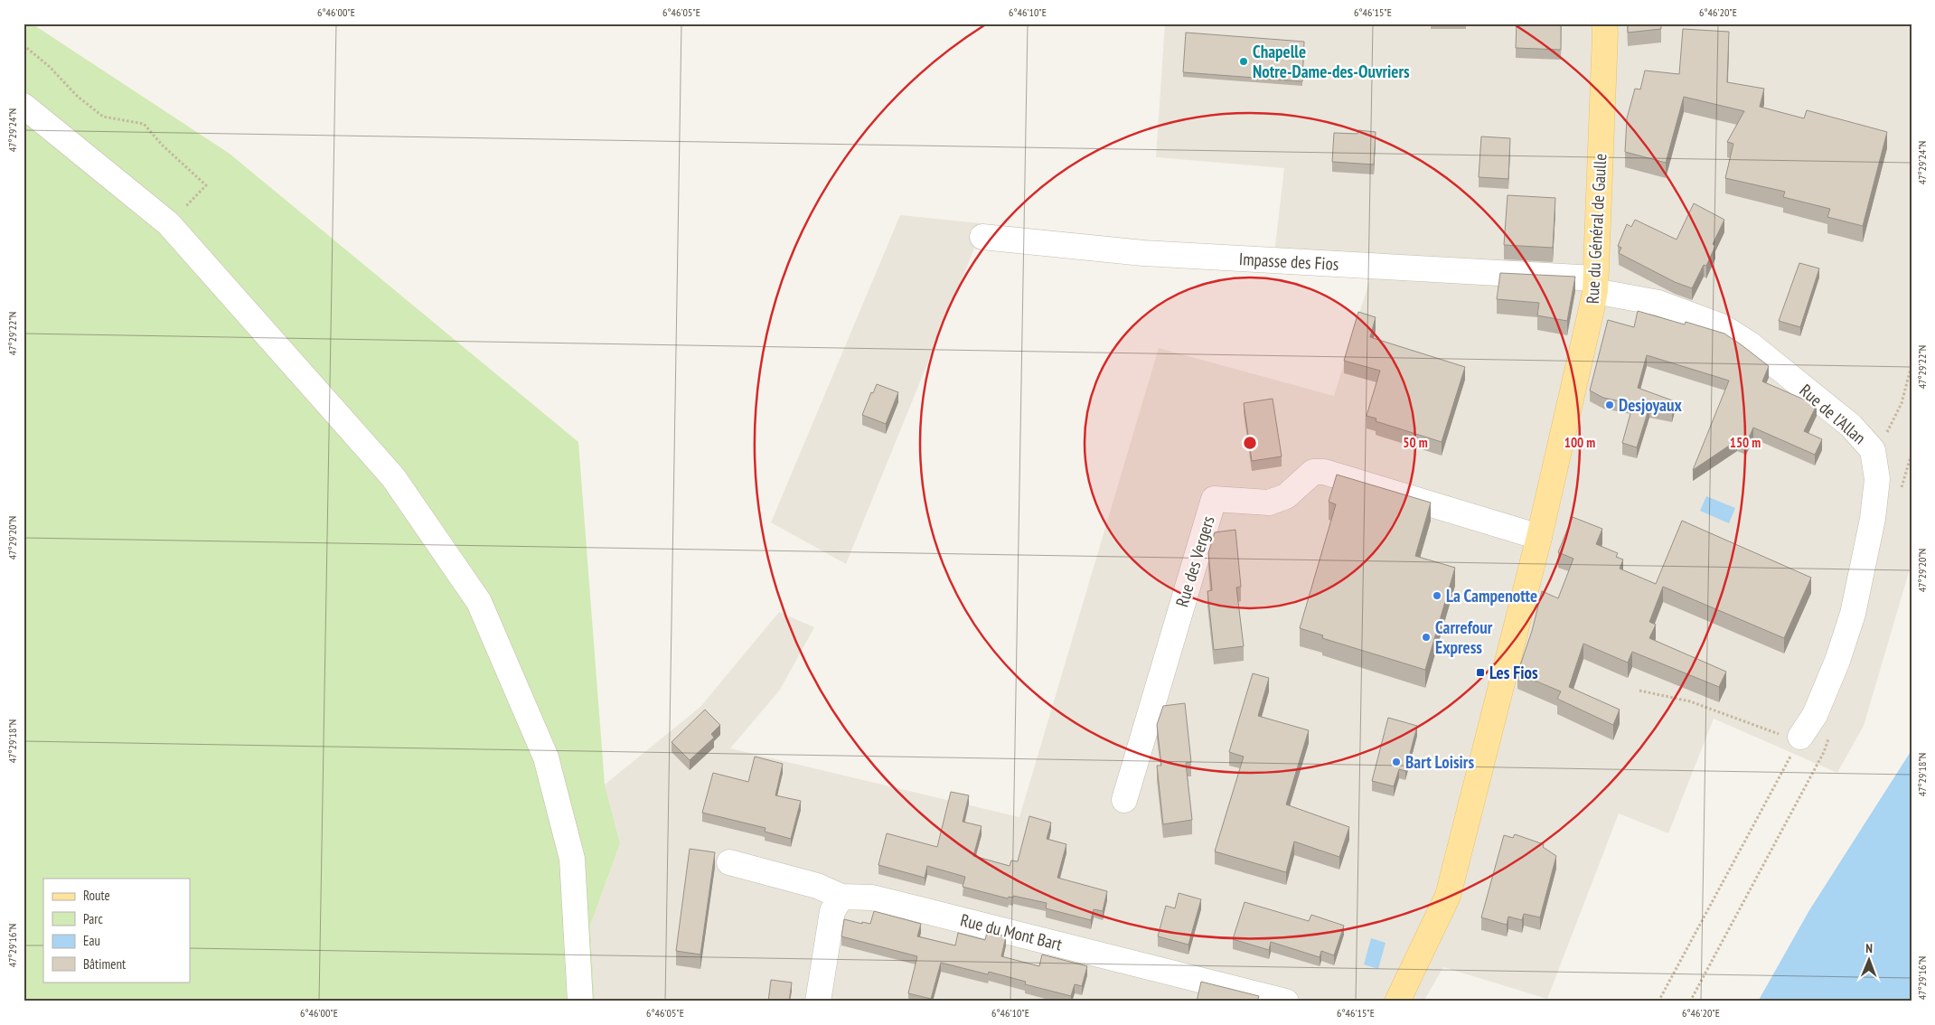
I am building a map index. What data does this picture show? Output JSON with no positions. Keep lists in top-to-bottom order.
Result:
{
  "streets": {
    "main road": ["Rue du Général de Gaulle"],
    "street": [
      "Impasse des Fios",
      "Rue de l'Allan",
      "Rue des Vergers",
      "Rue du Mont Bart"
    ]
  },
  "crossings": [
    ["Rue du Général de Gaulle", "Impasse des Fios"],
    ["Rue du Général de Gaulle", "Rue de l'Allan"],
    ["Rue du Général de Gaulle", "Rue des Vergers"],
    ["Impasse des Fios", "Rue de l'Allan"]
  ],
  "places": {
    "other": [
      "Chapelle Notre-Dame-des-Ouvriers",
      "Desjoyaux",
      "La Campenotte",
      "Carrefour Express",
      "Bart Loisirs"
    ],
    "transit": ["Les Fios"]
  },
  "legend": [
    "Route",
    "Parc",
    "Eau",
    "Bâtiment"
  ],
  "north": "top",
  "coordinates": [
    "6°46'00\"E",
    "6°46'05\"E",
    "6°46'10\"E",
    "6°46'15\"E",
    "6°46'20\"E",
    "47°29'24\"N",
    "47°29'22\"N",
    "47°29'20\"N",
    "47°29'18\"N",
    "47°29'16\"N"
  ],
  "rings": ["50 m", "100 m", "150 m"]
}
